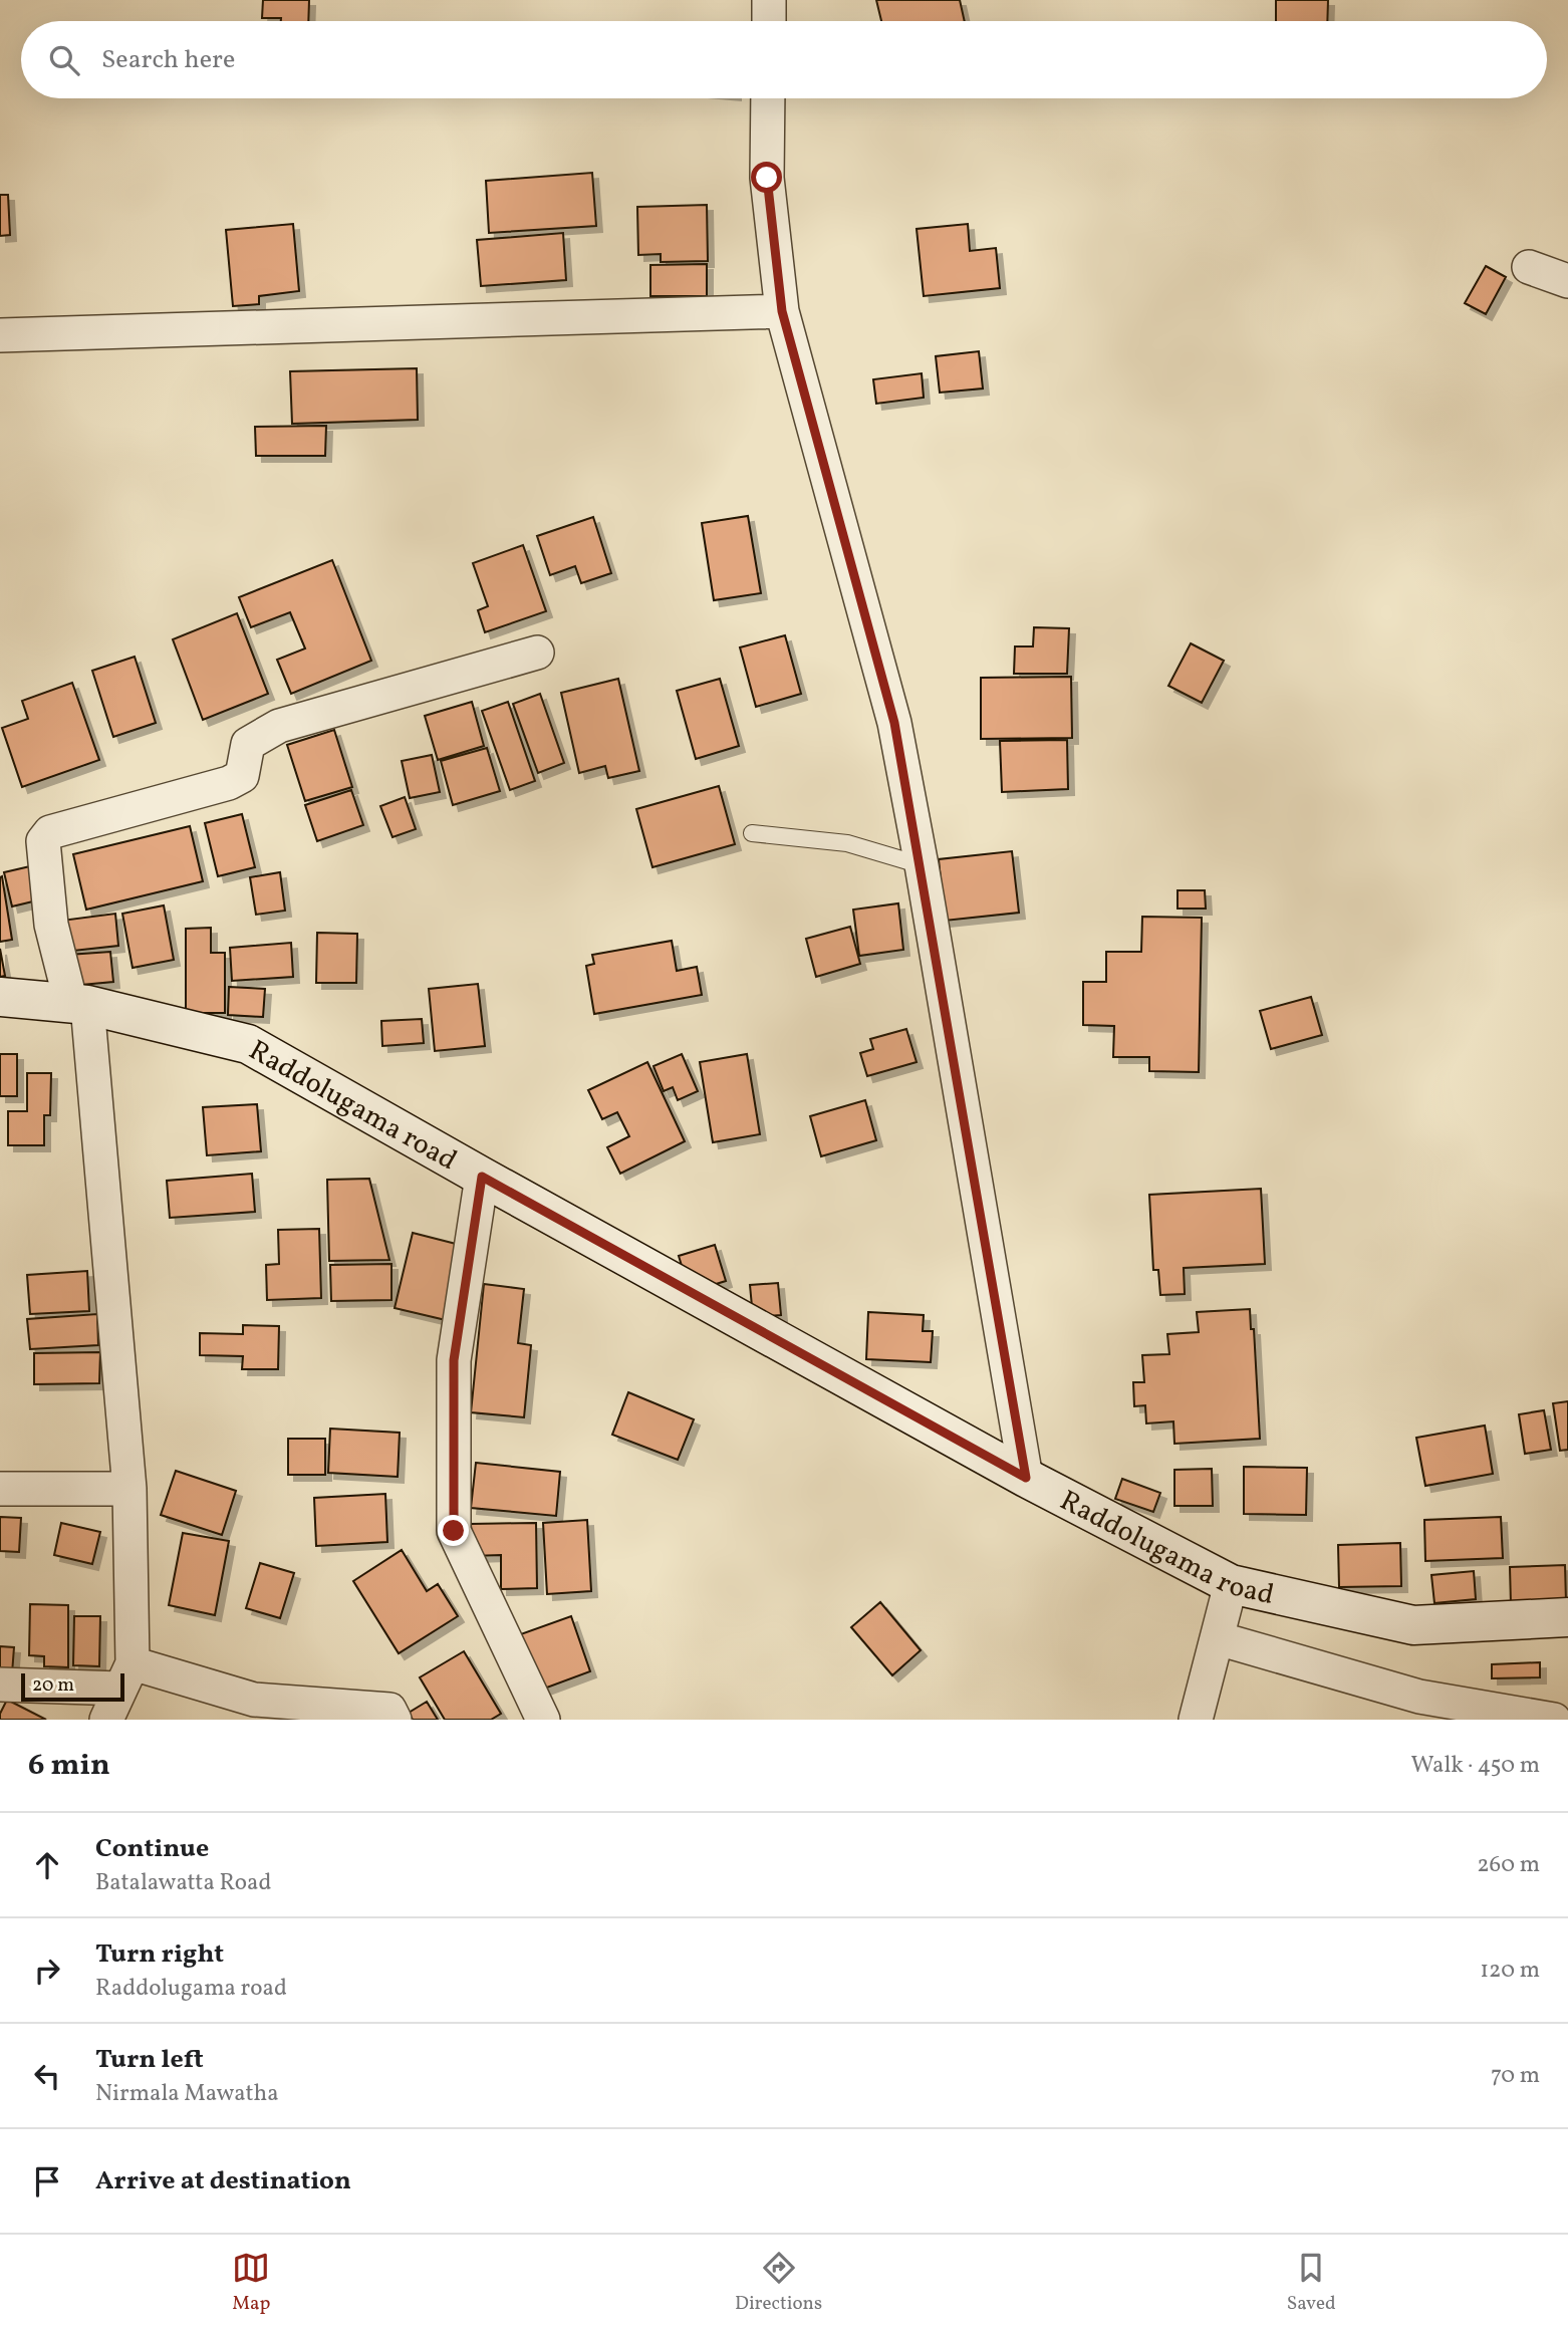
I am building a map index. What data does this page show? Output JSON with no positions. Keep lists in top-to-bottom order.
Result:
{
  "streets": {
    "street": ["Raddolugama road"]
  },
  "scale_bar": "20 m",
  "page": {
    "search": "Search here",
    "scale": "20 m",
    "heading": ["6 min", "Walk · 450 m"],
    "list": [
      ["Continue", "Batalawatta Road", "260 m"],
      ["Turn right", "Raddolugama road", "120 m"],
      ["Turn left", "Nirmala Mawatha", "70 m"],
      "Arrive at destination"
    ],
    "nav": ["Map", "Directions", "Saved"]
  }
}
